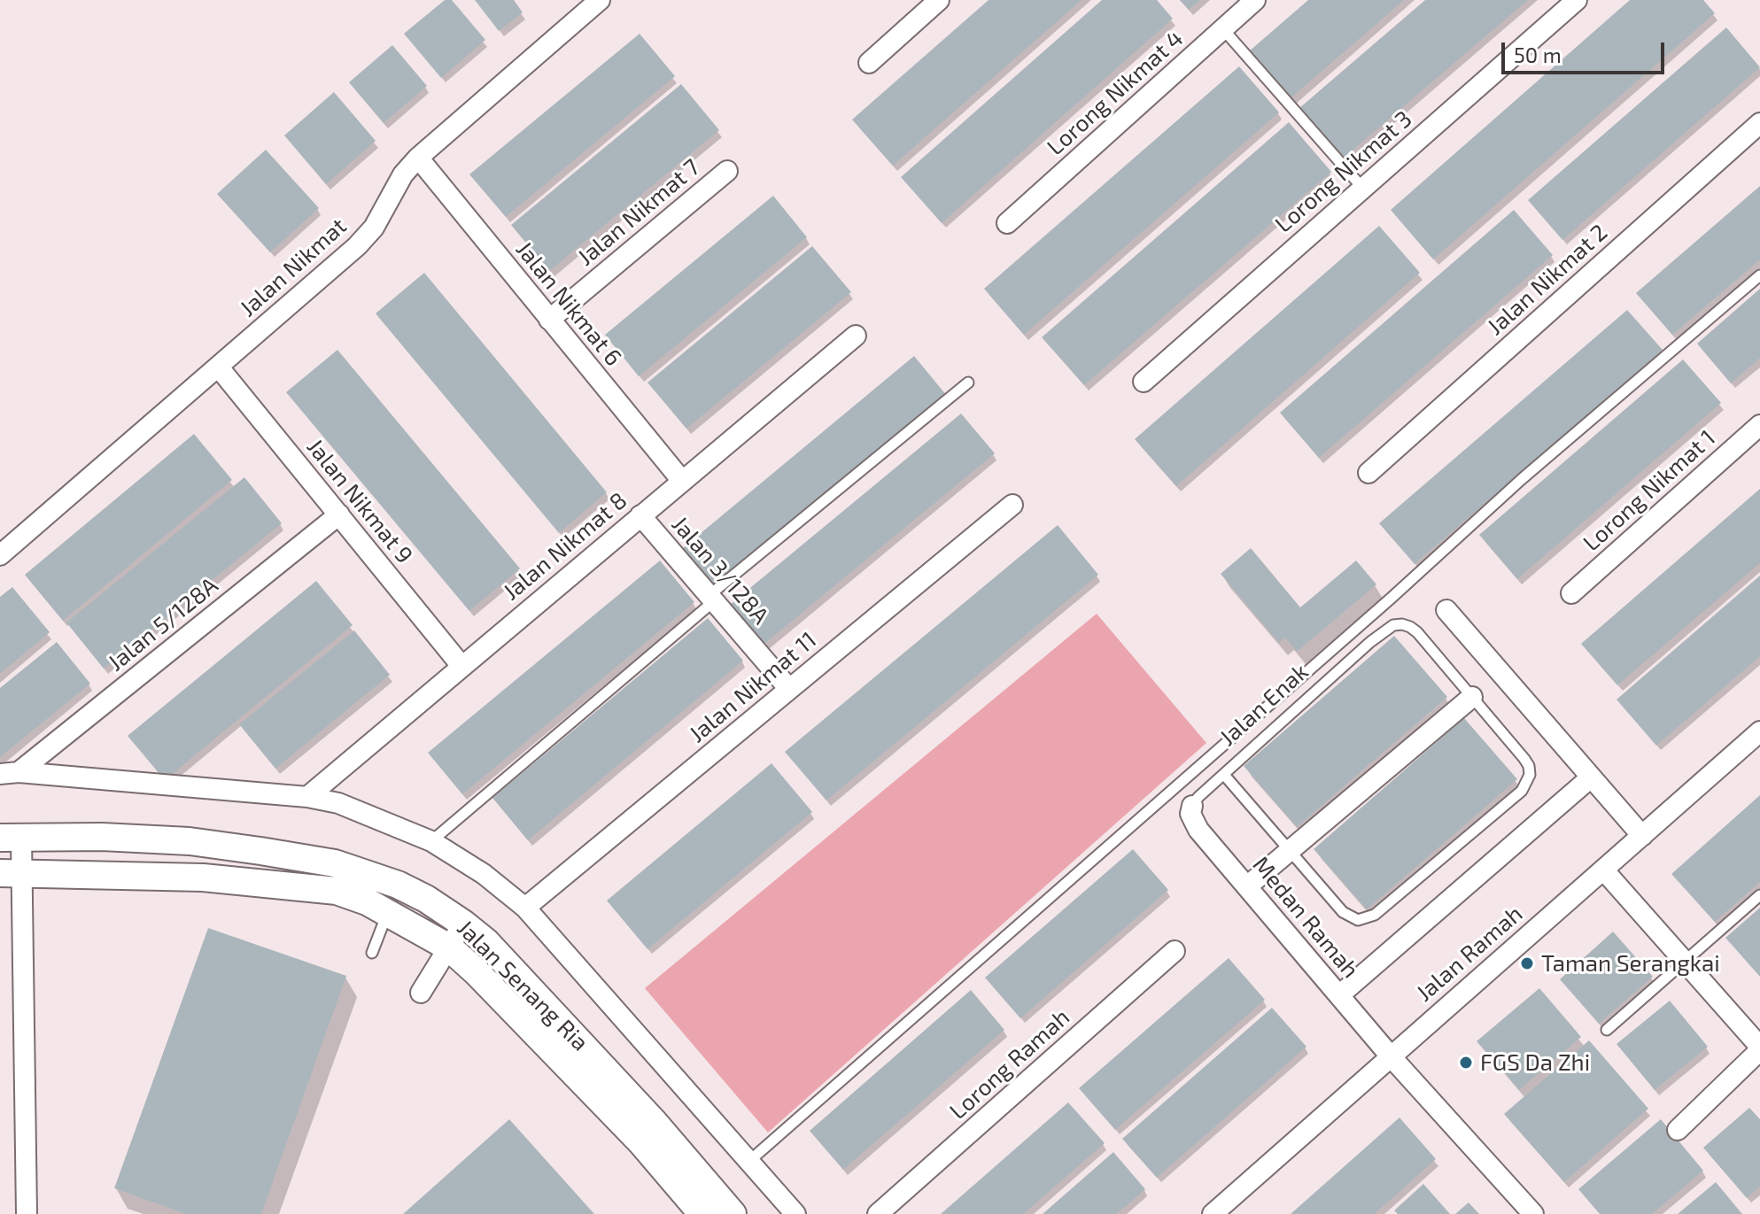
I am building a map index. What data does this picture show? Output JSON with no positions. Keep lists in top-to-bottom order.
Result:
{
  "streets": {
    "street": [
      "Lorong Nikmat 4",
      "Lorong Nikmat 3",
      "Jalan Nikmat 7",
      "Jalan Nikmat",
      "Jalan Nikmat 2",
      "Jalan Nikmat 6",
      "Lorong Nikmat 1",
      "Jalan Nikmat 9",
      "Jalan Nikmat 8",
      "Jalan 3/128A",
      "Jalan 5/128A",
      "Jalan Nikmat 11",
      "Medan Ramah",
      "Jalan Ramah",
      "Jalan Senang Ria",
      "Lorong Ramah"
    ],
    "lane": ["Jalan Enak"]
  },
  "crossings": [
    ["Jalan Nikmat 7", "Jalan Nikmat 6"],
    ["Jalan Nikmat", "Jalan Nikmat 6"],
    ["Jalan Nikmat", "Jalan Nikmat 9"],
    ["Jalan Nikmat 6", "Jalan Nikmat 8"],
    ["Jalan Nikmat 9", "Jalan Nikmat 8"],
    ["Jalan Nikmat 9", "Jalan 5/128A"],
    ["Jalan Nikmat 8", "Jalan 3/128A"],
    ["Jalan 3/128A", "Jalan Nikmat 11"],
    ["Jalan Enak", "Medan Ramah"],
    ["Medan Ramah", "Jalan Ramah"]
  ],
  "places": ["Taman Serangkai", "FGS Da Zhi"],
  "scale_bar": "50 m"
}
